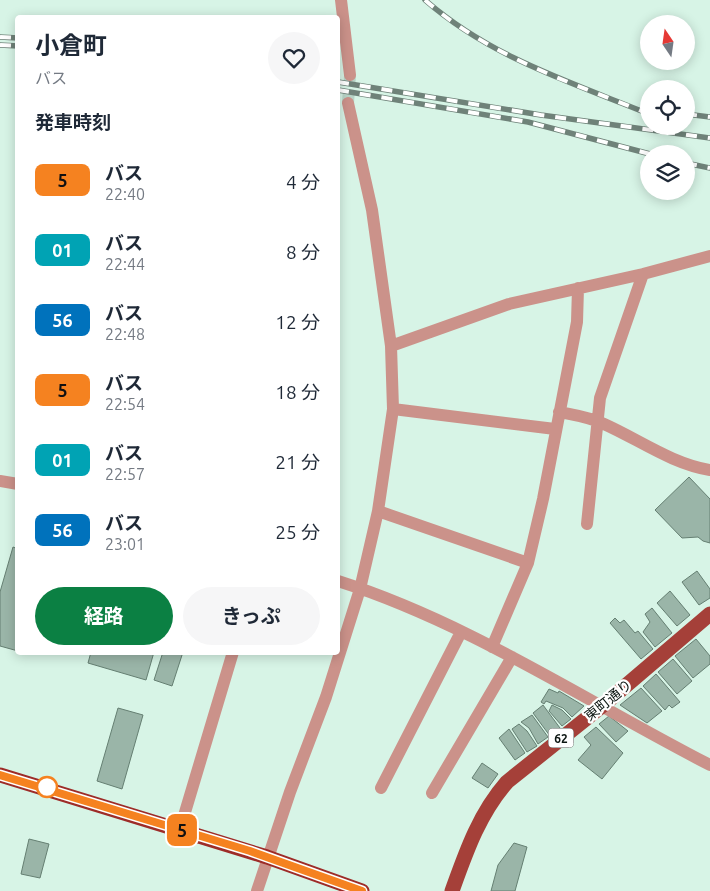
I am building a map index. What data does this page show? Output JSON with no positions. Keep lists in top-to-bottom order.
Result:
{
  "streets": {
    "main road": ["東町通り", "62"]
  },
  "lines": ["bus line 5"],
  "north": "top",
  "page": {
    "on_map": "5",
    "heading": [
      ["小倉町", "バス"],
      "発車時刻"
    ],
    "list": [
      {
        "mark": "5",
        "name": "バス",
        "note": "22:40",
        "value": "4 分"
      },
      {
        "mark": "01",
        "name": "バス",
        "note": "22:44",
        "value": "8 分"
      },
      {
        "mark": "56",
        "name": "バス",
        "note": "22:48",
        "value": "12 分"
      },
      {
        "mark": "5",
        "name": "バス",
        "note": "22:54",
        "value": "18 分"
      },
      {
        "mark": "01",
        "name": "バス",
        "note": "22:57",
        "value": "21 分"
      },
      {
        "mark": "56",
        "name": "バス",
        "note": "23:01",
        "value": "25 分"
      }
    ],
    "buttons": ["経路", "きっぷ"]
  }
}
